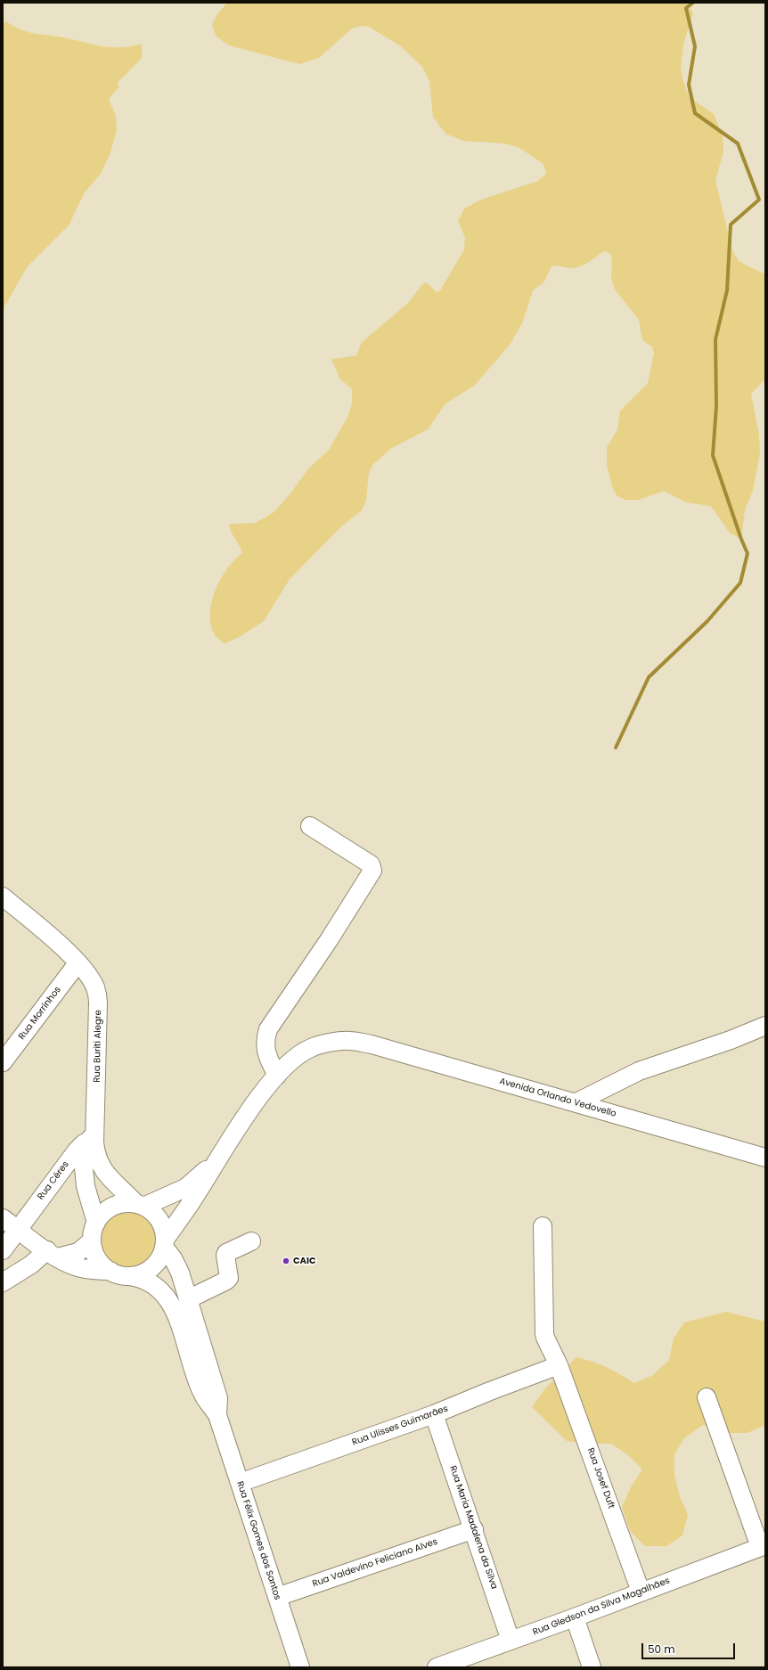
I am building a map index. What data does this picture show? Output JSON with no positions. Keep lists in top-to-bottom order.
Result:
{
  "streets": {
    "street": [
      "Rua Morrinhos",
      "Rua Buriti Alegre",
      "Avenida Orlando Vedovello",
      "Rua Céres",
      "Rua Ulisses Guimarães",
      "Rua Josef Duft",
      "Rua Maria Madalena da Silva",
      "Rua Félix Gomes dos Santos",
      "Rua Valdevino Feliciano Alves",
      "Rua Gledson da Silva Magalhães"
    ]
  },
  "crossings": [
    ["Rua Morrinhos", "Rua Buriti Alegre"],
    ["Rua Buriti Alegre", "Rua Céres"],
    ["Rua Buriti Alegre", "Rua Félix Gomes dos Santos"],
    ["Rua Ulisses Guimarães", "Rua Josef Duft"],
    ["Rua Ulisses Guimarães", "Rua Maria Madalena da Silva"],
    ["Rua Ulisses Guimarães", "Rua Félix Gomes dos Santos"],
    ["Rua Josef Duft", "Rua Gledson da Silva Magalhães"],
    ["Rua Maria Madalena da Silva", "Rua Valdevino Feliciano Alves"],
    ["Rua Maria Madalena da Silva", "Rua Gledson da Silva Magalhães"],
    ["Rua Félix Gomes dos Santos", "Rua Valdevino Feliciano Alves"]
  ],
  "places": ["CAIC"],
  "scale_bar": "50 m"
}
